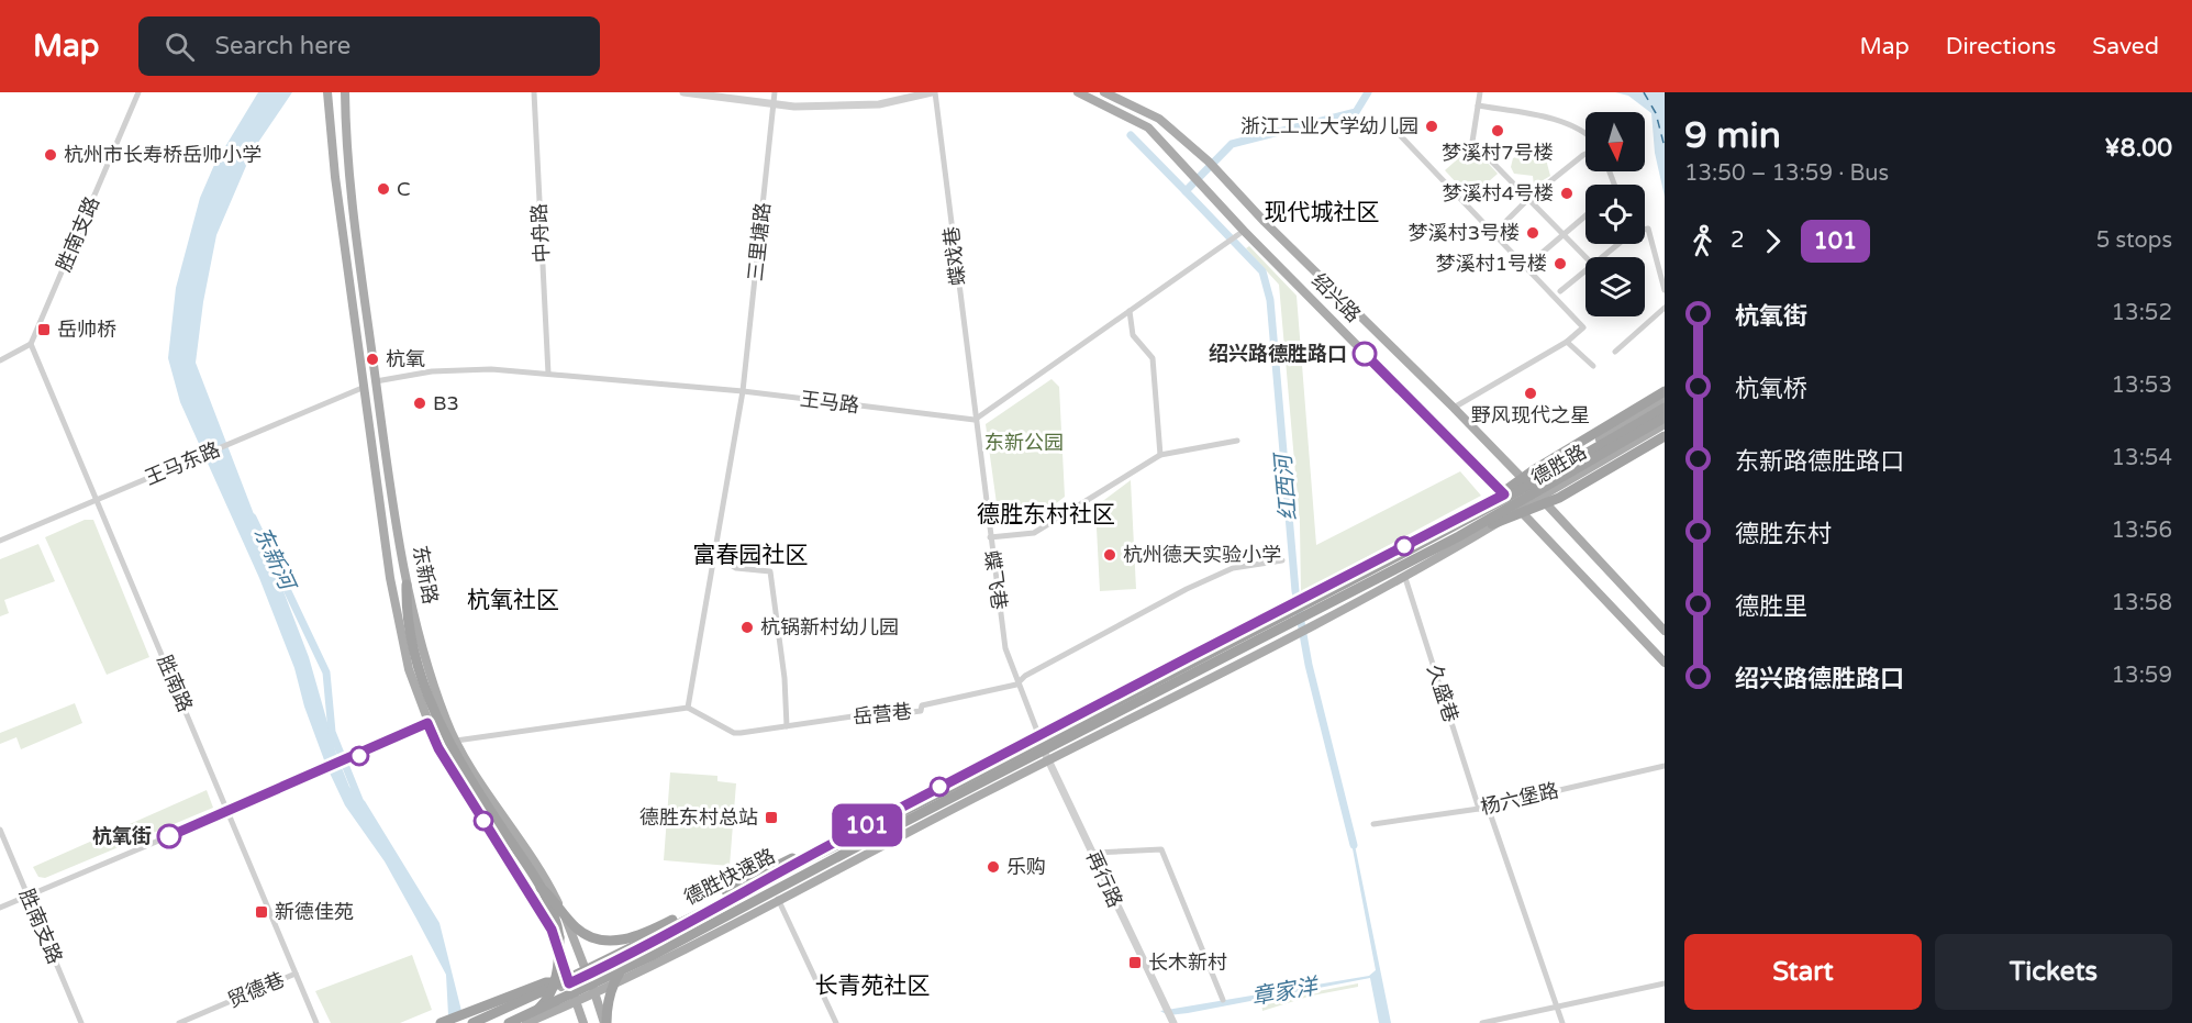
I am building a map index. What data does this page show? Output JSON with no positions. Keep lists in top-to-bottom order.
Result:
{
  "streets": {
    "highway": ["德胜快速路"],
    "main road": ["绍兴路", "德胜路", "东新路"],
    "street": [
      "中舟路",
      "胜南支路",
      "三里塘路",
      "蝶戏巷",
      "王马路",
      "王马东路",
      "蝶飞巷",
      "胜南路",
      "久盛巷",
      "岳营巷",
      "杨六堡路",
      "再行路",
      "贸德巷"
    ]
  },
  "crossings": [
    ["中舟路", "王马路"],
    ["胜南支路", "胜南路"],
    ["三里塘路", "王马路"],
    ["三里塘路", "岳营巷"],
    ["蝶戏巷", "王马路"],
    ["蝶戏巷", "蝶飞巷"],
    ["绍兴路", "德胜路"],
    ["王马路", "东新路"],
    ["王马路", "蝶飞巷"],
    ["王马东路", "东新路"],
    ["王马东路", "胜南路"],
    ["德胜路", "东新路"],
    ["德胜路", "蝶飞巷"],
    ["德胜路", "久盛巷"],
    ["德胜路", "再行路"],
    ["蝶飞巷", "岳营巷"],
    ["蝶飞巷", "再行路"],
    ["胜南路", "贸德巷"],
    ["久盛巷", "杨六堡路"]
  ],
  "districts": [
    "现代城社区",
    "德胜东村社区",
    "富春园社区",
    "杭氧社区",
    "长青苑社区"
  ],
  "water": ["红西河", "东新河", "章家洋"],
  "parks": ["东新公园"],
  "places": {
    "other": [
      "浙江工业大学幼儿园",
      "梦溪村7号楼",
      "杭州市长寿桥岳帅小学",
      "C",
      "梦溪村4号楼",
      "梦溪村3号楼",
      "梦溪村1号楼",
      "绍兴路德胜路口",
      "杭氧",
      "野风现代之星",
      "B3",
      "杭州德天实验小学",
      "杭锅新村幼儿园",
      "杭氧街",
      "乐购"
    ],
    "transit": [
      "岳帅桥",
      "德胜东村总站",
      "新德佳苑",
      "长木新村"
    ]
  },
  "lines": ["bus line 101"],
  "north": "bottom",
  "page": {
    "header": "Map",
    "search": "Search here",
    "nav": ["Map", "Directions", "Saved"],
    "on_map": "101",
    "heading": ["9 min", "13:50 – 13:59 · Bus", "¥8.00"],
    "legs": ["2", "101", "5 stops"],
    "list": [
      {
        "name": "杭氧街",
        "value": "13:52"
      },
      {
        "name": "杭氧桥",
        "value": "13:53"
      },
      {
        "name": "东新路德胜路口",
        "value": "13:54"
      },
      {
        "name": "德胜东村",
        "value": "13:56"
      },
      {
        "name": "德胜里",
        "value": "13:58"
      },
      {
        "name": "绍兴路德胜路口",
        "value": "13:59"
      }
    ],
    "buttons": ["Start", "Tickets"]
  }
}
